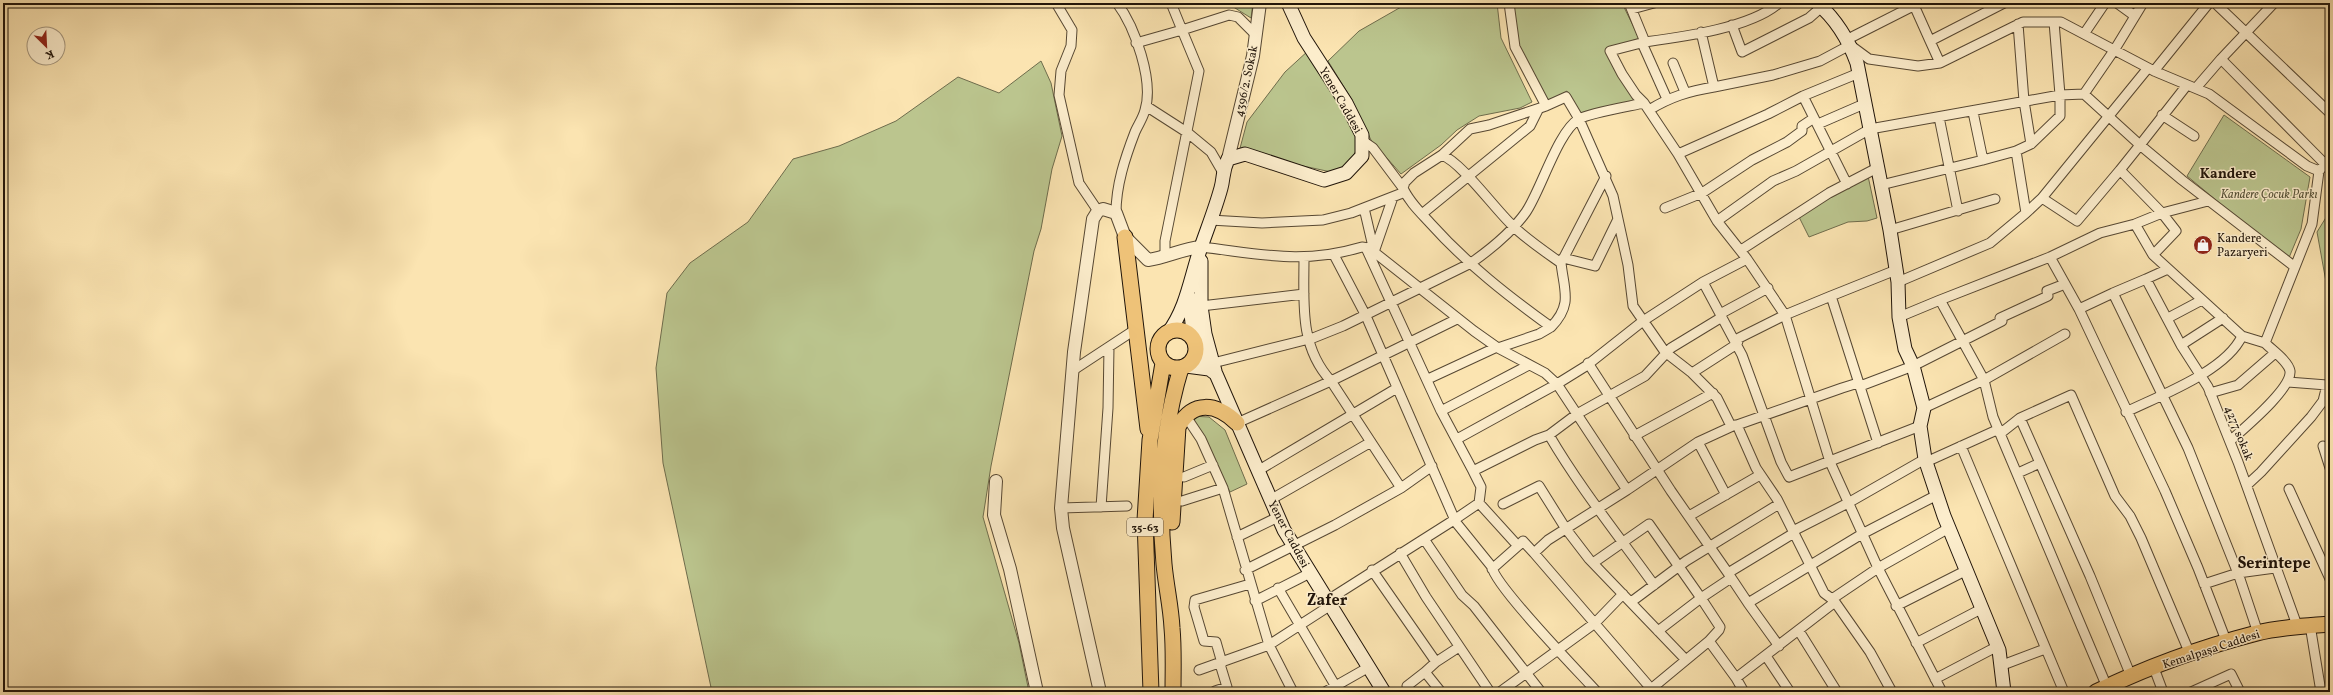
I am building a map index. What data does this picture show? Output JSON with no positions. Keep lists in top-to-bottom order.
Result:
{
  "streets": {
    "main road": ["Yener Caddesi", "35-63", "Kemalpaşa Caddesi"],
    "street": ["4396/2. Sokak", "4277 sokak"]
  },
  "crossings": [
    ["4396/2. Sokak", "Yener Caddesi"],
    ["Yener Caddesi", "35-63"],
    ["4277 sokak", "Kemalpaşa Caddesi"]
  ],
  "districts": ["Kandere", "Serintepe", "Zafer"],
  "parks": ["Kandere Çocuk Parkı"],
  "places": {
    "shop": ["Kandere Pazaryeri"]
  },
  "north": "bottom right"
}
